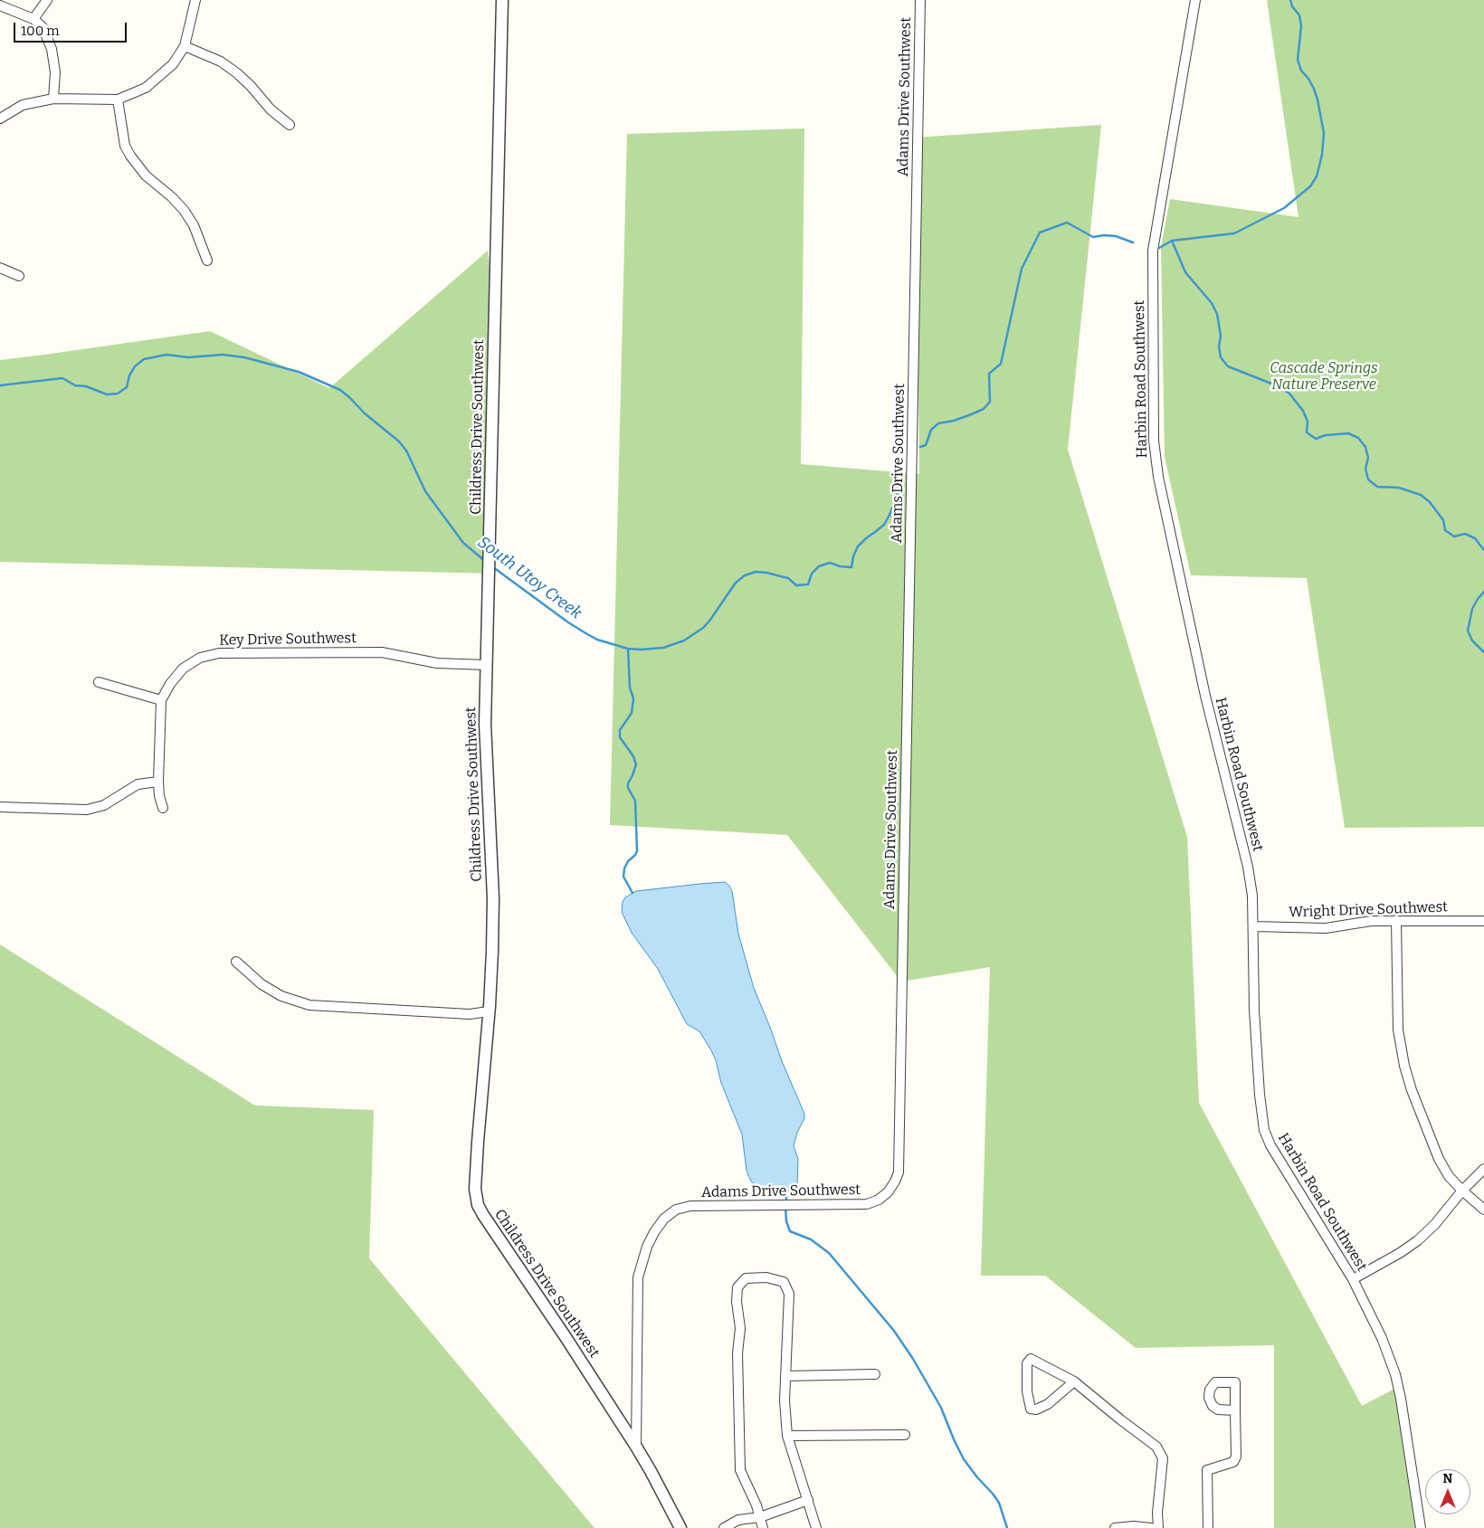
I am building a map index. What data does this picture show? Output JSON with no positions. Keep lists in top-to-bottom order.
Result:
{
  "streets": {
    "street": [
      "Adams Drive Southwest",
      "Harbin Road Southwest",
      "Childress Drive Southwest",
      "Key Drive Southwest",
      "Wright Drive Southwest"
    ]
  },
  "crossings": [
    ["Adams Drive Southwest", "Childress Drive Southwest"],
    ["Harbin Road Southwest", "Wright Drive Southwest"],
    ["Childress Drive Southwest", "Key Drive Southwest"]
  ],
  "water": ["South Utoy Creek"],
  "parks": ["Cascade Springs Nature Preserve"],
  "scale_bar": "100 m",
  "north": "top"
}
